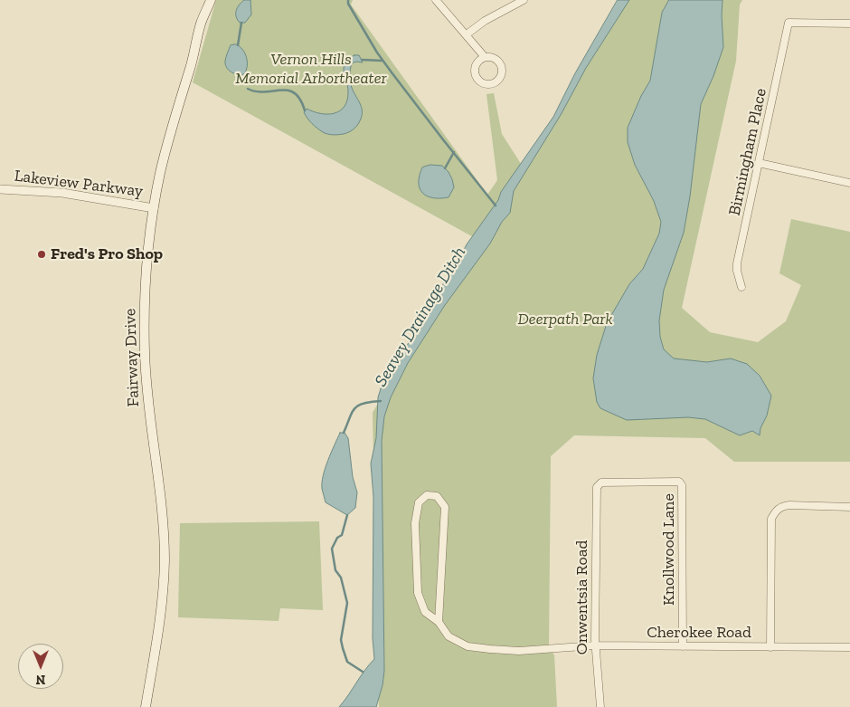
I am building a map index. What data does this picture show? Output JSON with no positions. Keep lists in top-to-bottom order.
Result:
{
  "streets": {
    "main road": ["Fairway Drive"],
    "street": [
      "Birmingham Place",
      "Lakeview Parkway",
      "Knollwood Lane",
      "Onwentsia Road",
      "Cherokee Road"
    ]
  },
  "crossings": [
    ["Lakeview Parkway", "Fairway Drive"],
    ["Knollwood Lane", "Onwentsia Road"],
    ["Knollwood Lane", "Cherokee Road"],
    ["Onwentsia Road", "Cherokee Road"]
  ],
  "water": ["Seavey Drainage Ditch"],
  "parks": ["Vernon Hills Memorial Arbortheater", "Deerpath Park"],
  "places": ["Fred's Pro Shop"],
  "north": "bottom"
}
